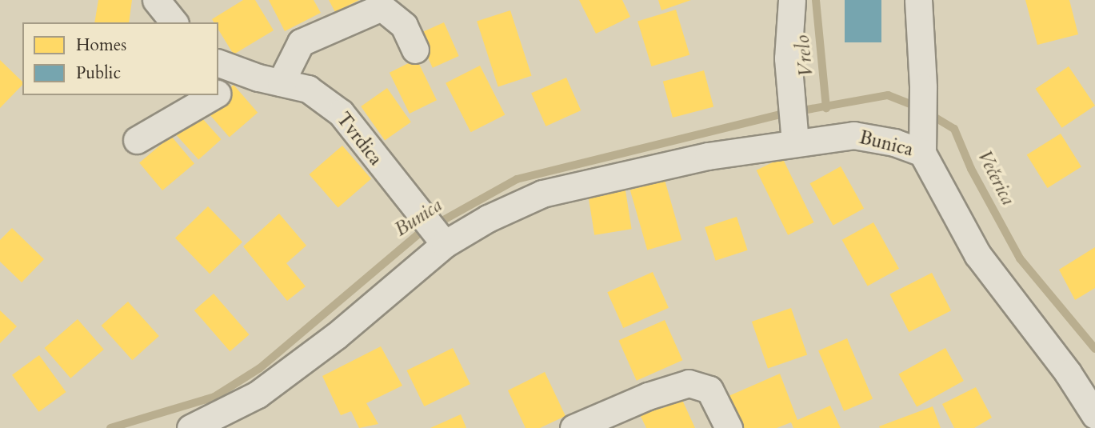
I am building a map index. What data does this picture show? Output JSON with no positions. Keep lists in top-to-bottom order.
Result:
{
  "streets": {
    "street": ["Tvrdica", "Bunica"]
  },
  "crossings": [
    ["Tvrdica", "Bunica"]
  ],
  "water": ["Vrelo", "Večerica", "Bunica"],
  "legend": ["Homes", "Public"]
}
